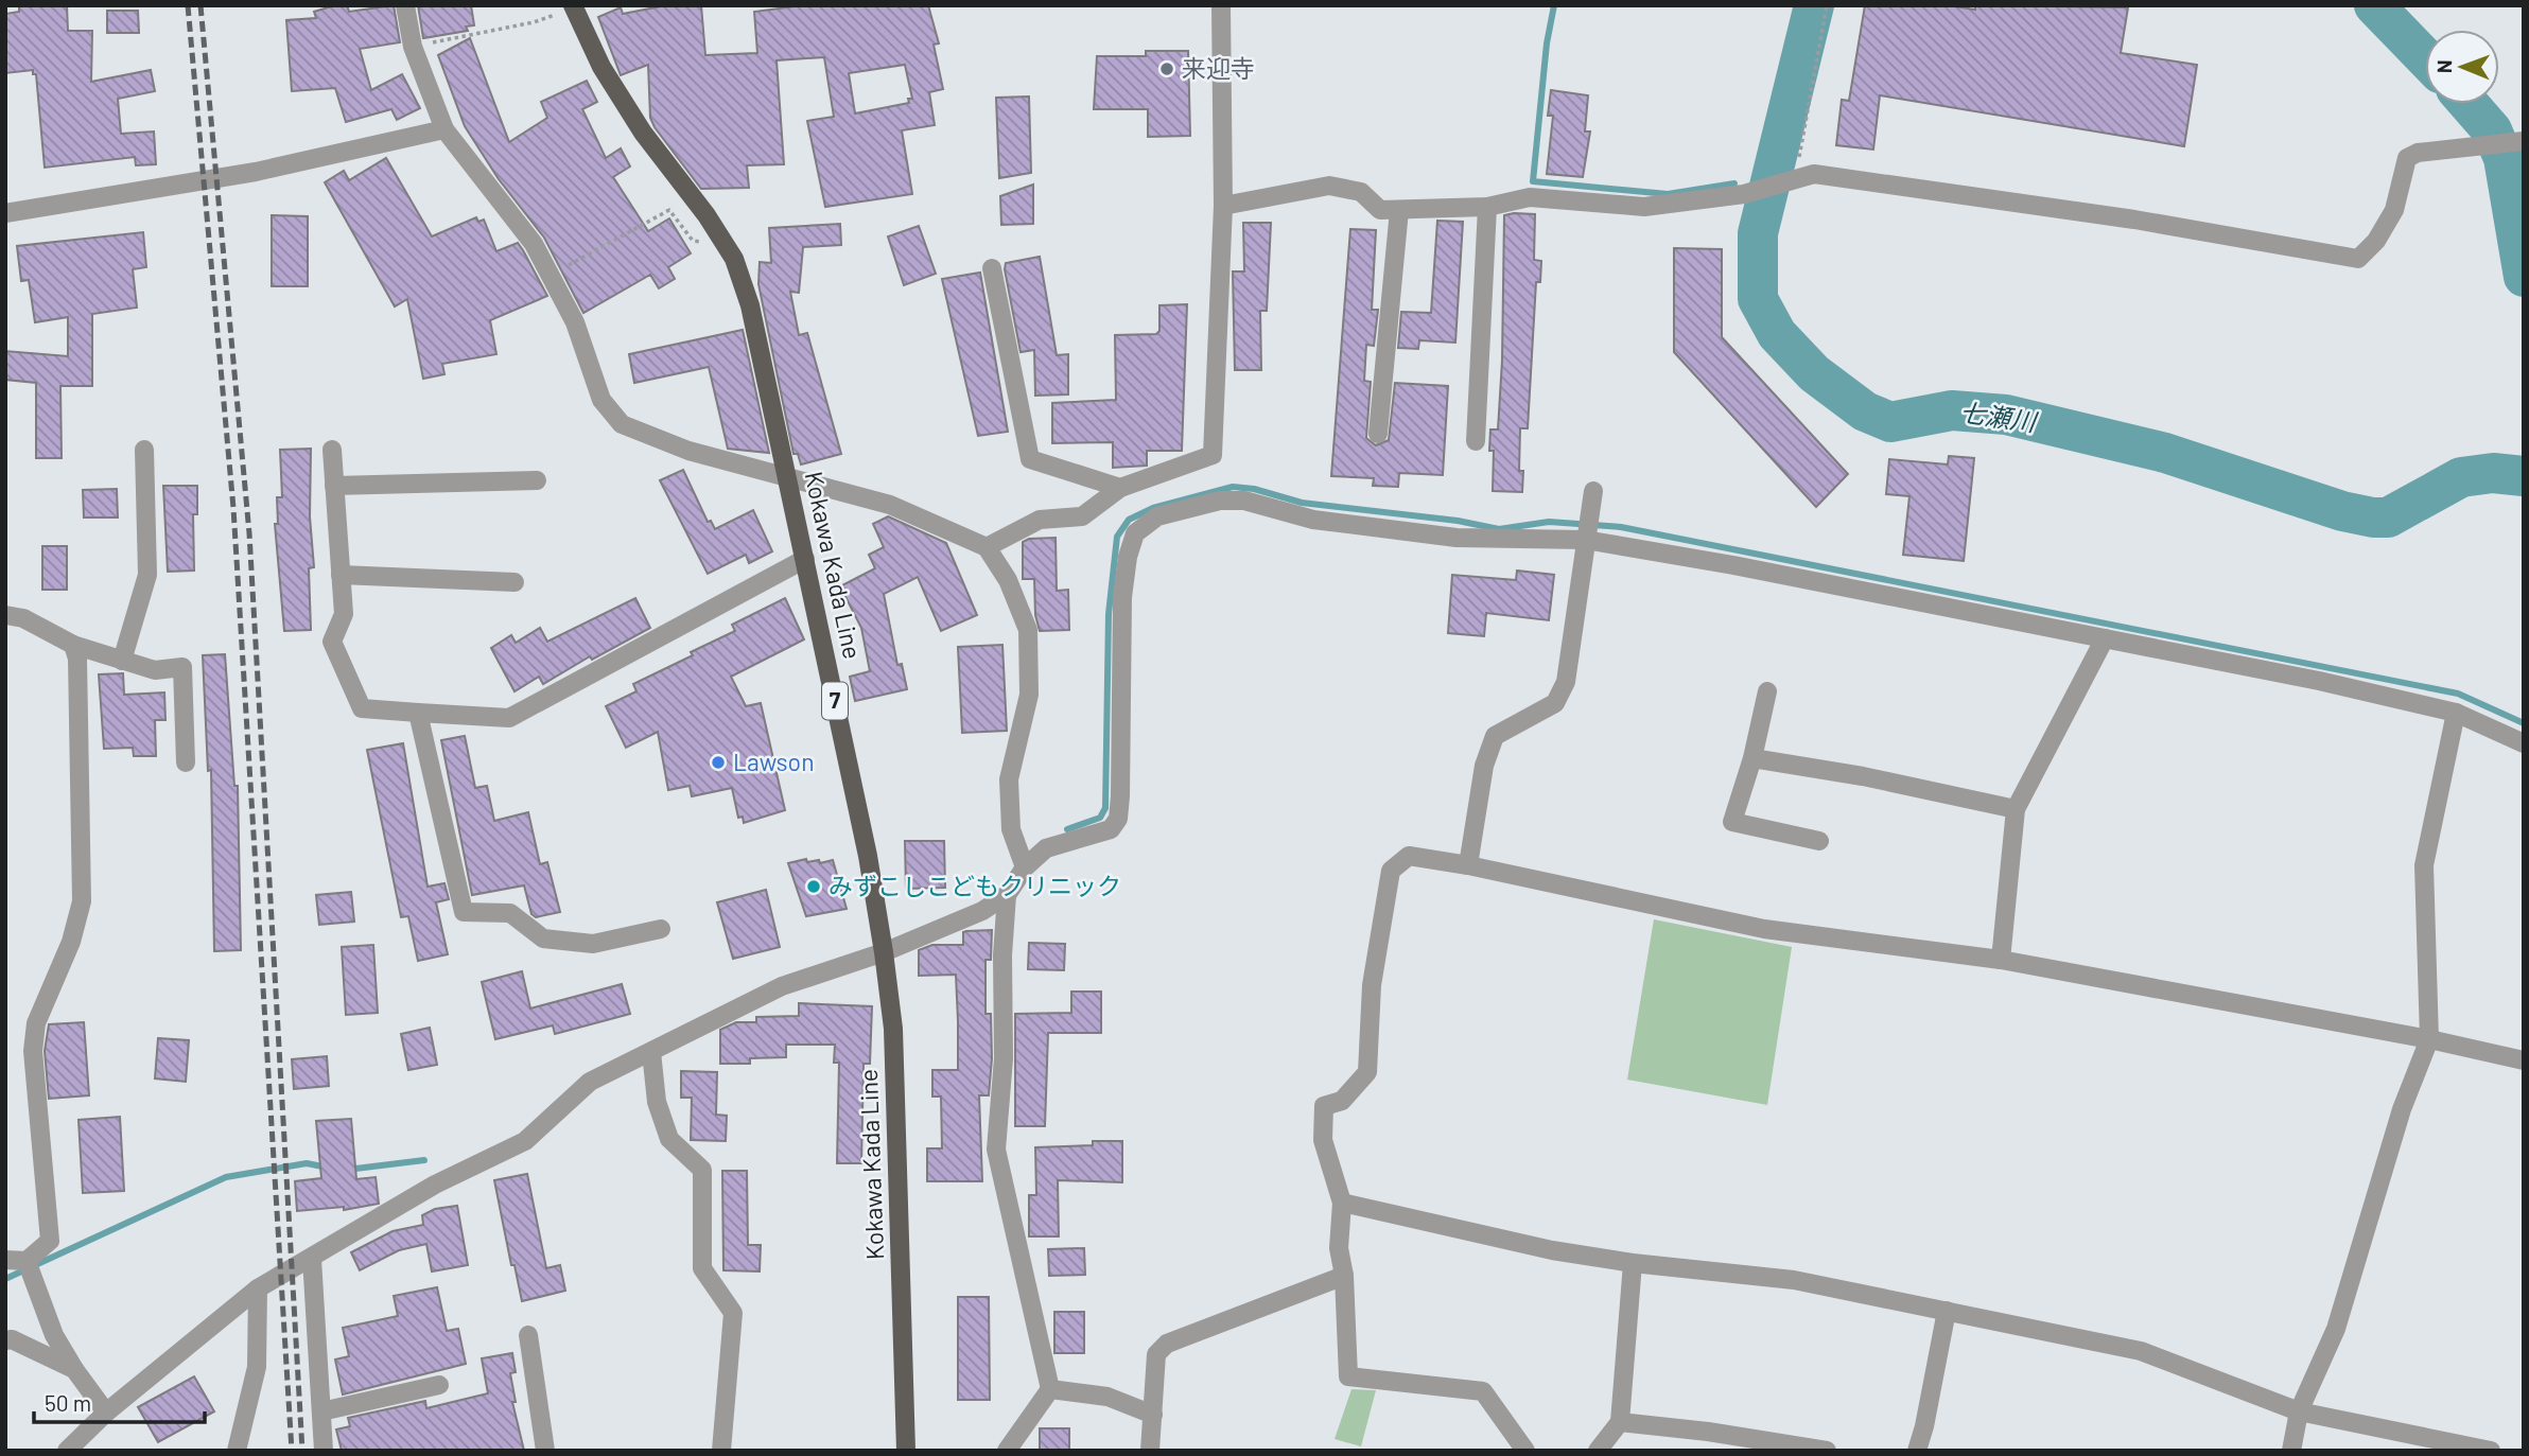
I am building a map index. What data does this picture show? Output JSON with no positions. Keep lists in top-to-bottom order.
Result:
{
  "streets": {
    "main road": ["Kokawa Kada Line", "7"]
  },
  "water": ["七瀬川"],
  "places": ["来迎寺", "Lawson", "みずこしこどもクリニック"],
  "scale_bar": "50 m",
  "north": "left"
}
